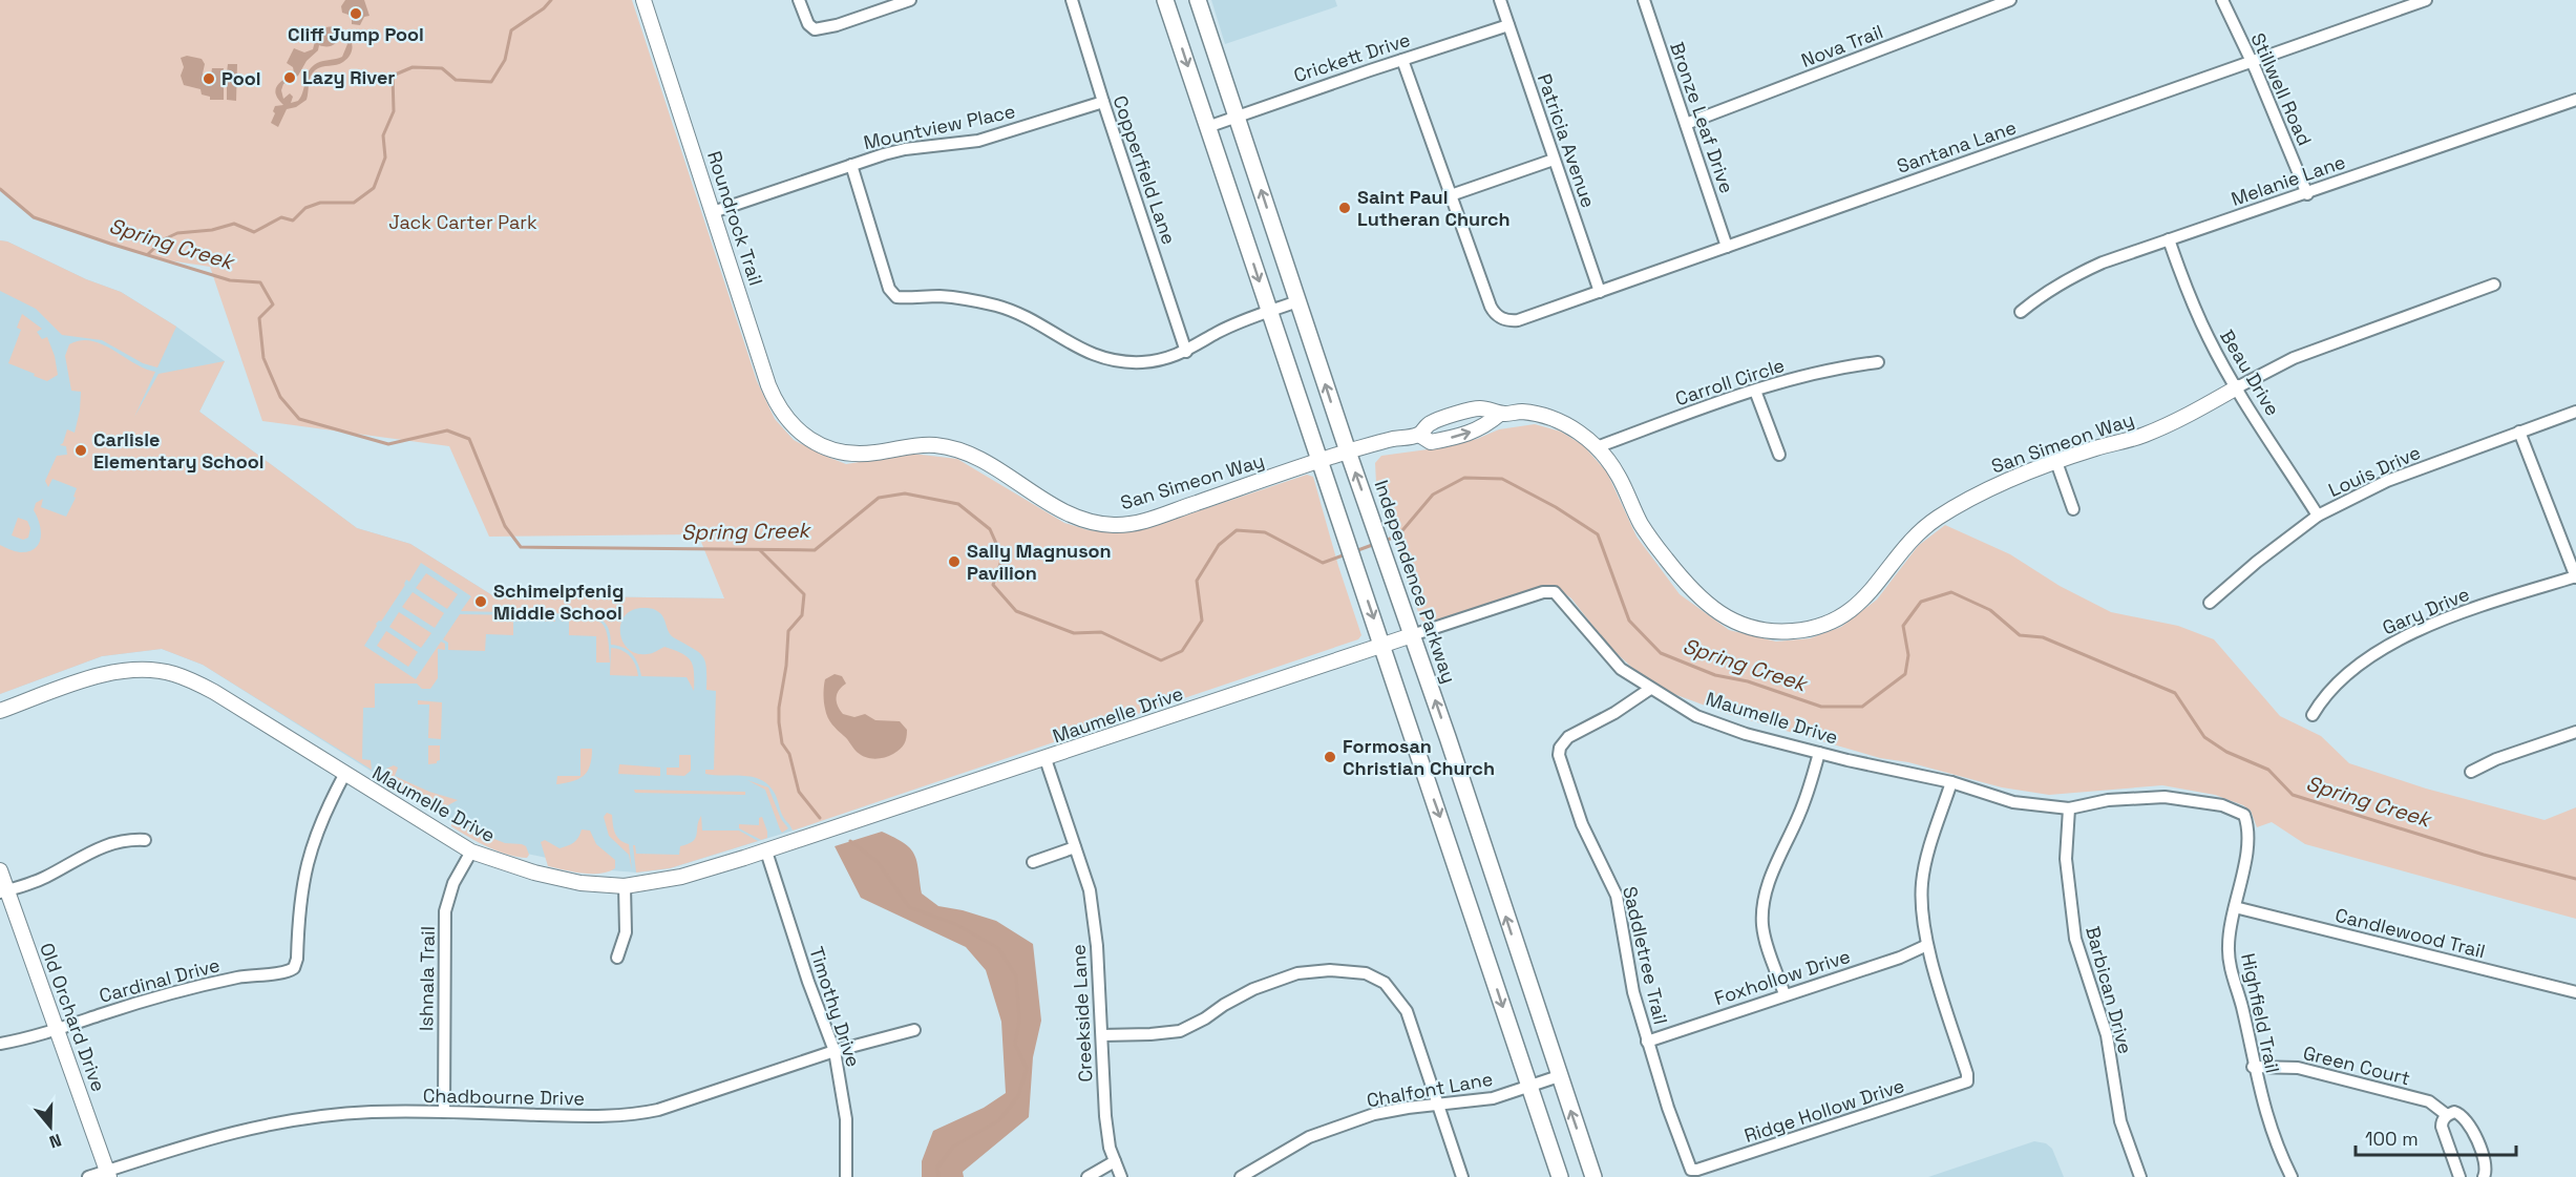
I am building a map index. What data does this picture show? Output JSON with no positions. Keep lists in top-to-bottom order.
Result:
{
  "streets": {
    "main road": ["Independence Parkway"],
    "street": [
      "Nova Trail",
      "Crickett Drive",
      "Stillwell Road",
      "Bronze Leaf Drive",
      "Mountview Place",
      "Patricia Avenue",
      "Santana Lane",
      "Copperfield Lane",
      "Melanie Lane",
      "Roundrock Trail",
      "Beau Drive",
      "Carroll Circle",
      "San Simeon Way",
      "Louis Drive",
      "Gary Drive",
      "Maumelle Drive",
      "Candlewood Trail",
      "Saddletree Trail",
      "Foxhollow Drive",
      "Ishnala Trail",
      "Cardinal Drive",
      "Barbican Drive",
      "Timothy Drive",
      "Creekside Lane",
      "Highfield Trail",
      "Old Orchard Drive",
      "Green Court",
      "Chalfont Lane",
      "Chadbourne Drive",
      "Ridge Hollow Drive"
    ]
  },
  "crossings": [
    ["Nova Trail", "Bronze Leaf Drive"],
    ["Crickett Drive", "Patricia Avenue"],
    ["Crickett Drive", "Independence Parkway"],
    ["Stillwell Road", "Santana Lane"],
    ["Stillwell Road", "Melanie Lane"],
    ["Bronze Leaf Drive", "Santana Lane"],
    ["Mountview Place", "Copperfield Lane"],
    ["Mountview Place", "Roundrock Trail"],
    ["Patricia Avenue", "Santana Lane"],
    ["Melanie Lane", "Beau Drive"],
    ["Roundrock Trail", "San Simeon Way"],
    ["Beau Drive", "San Simeon Way"],
    ["Beau Drive", "Louis Drive"],
    ["Carroll Circle", "San Simeon Way"],
    ["San Simeon Way", "Independence Parkway"],
    ["Independence Parkway", "Maumelle Drive"],
    ["Independence Parkway", "Chalfont Lane"],
    ["Maumelle Drive", "Saddletree Trail"],
    ["Maumelle Drive", "Ishnala Trail"],
    ["Maumelle Drive", "Cardinal Drive"],
    ["Maumelle Drive", "Barbican Drive"],
    ["Maumelle Drive", "Timothy Drive"],
    ["Maumelle Drive", "Creekside Lane"],
    ["Maumelle Drive", "Highfield Trail"],
    ["Candlewood Trail", "Highfield Trail"],
    ["Saddletree Trail", "Foxhollow Drive"],
    ["Saddletree Trail", "Ridge Hollow Drive"],
    ["Foxhollow Drive", "Ridge Hollow Drive"],
    ["Ishnala Trail", "Chadbourne Drive"],
    ["Cardinal Drive", "Old Orchard Drive"],
    ["Timothy Drive", "Chadbourne Drive"],
    ["Highfield Trail", "Green Court"],
    ["Old Orchard Drive", "Chadbourne Drive"]
  ],
  "water": ["Spring Creek"],
  "parks": ["Jack Carter Park"],
  "places": [
    "Cliff Jump Pool",
    "Lazy River",
    "Pool",
    "Saint Paul Lutheran Church",
    "Carlisle Elementary School",
    "Sally Magnuson Pavilion",
    "Schimelpfenig Middle School",
    "Formosan Christian Church"
  ],
  "scale_bar": "100 m",
  "north": "bottom"
}
